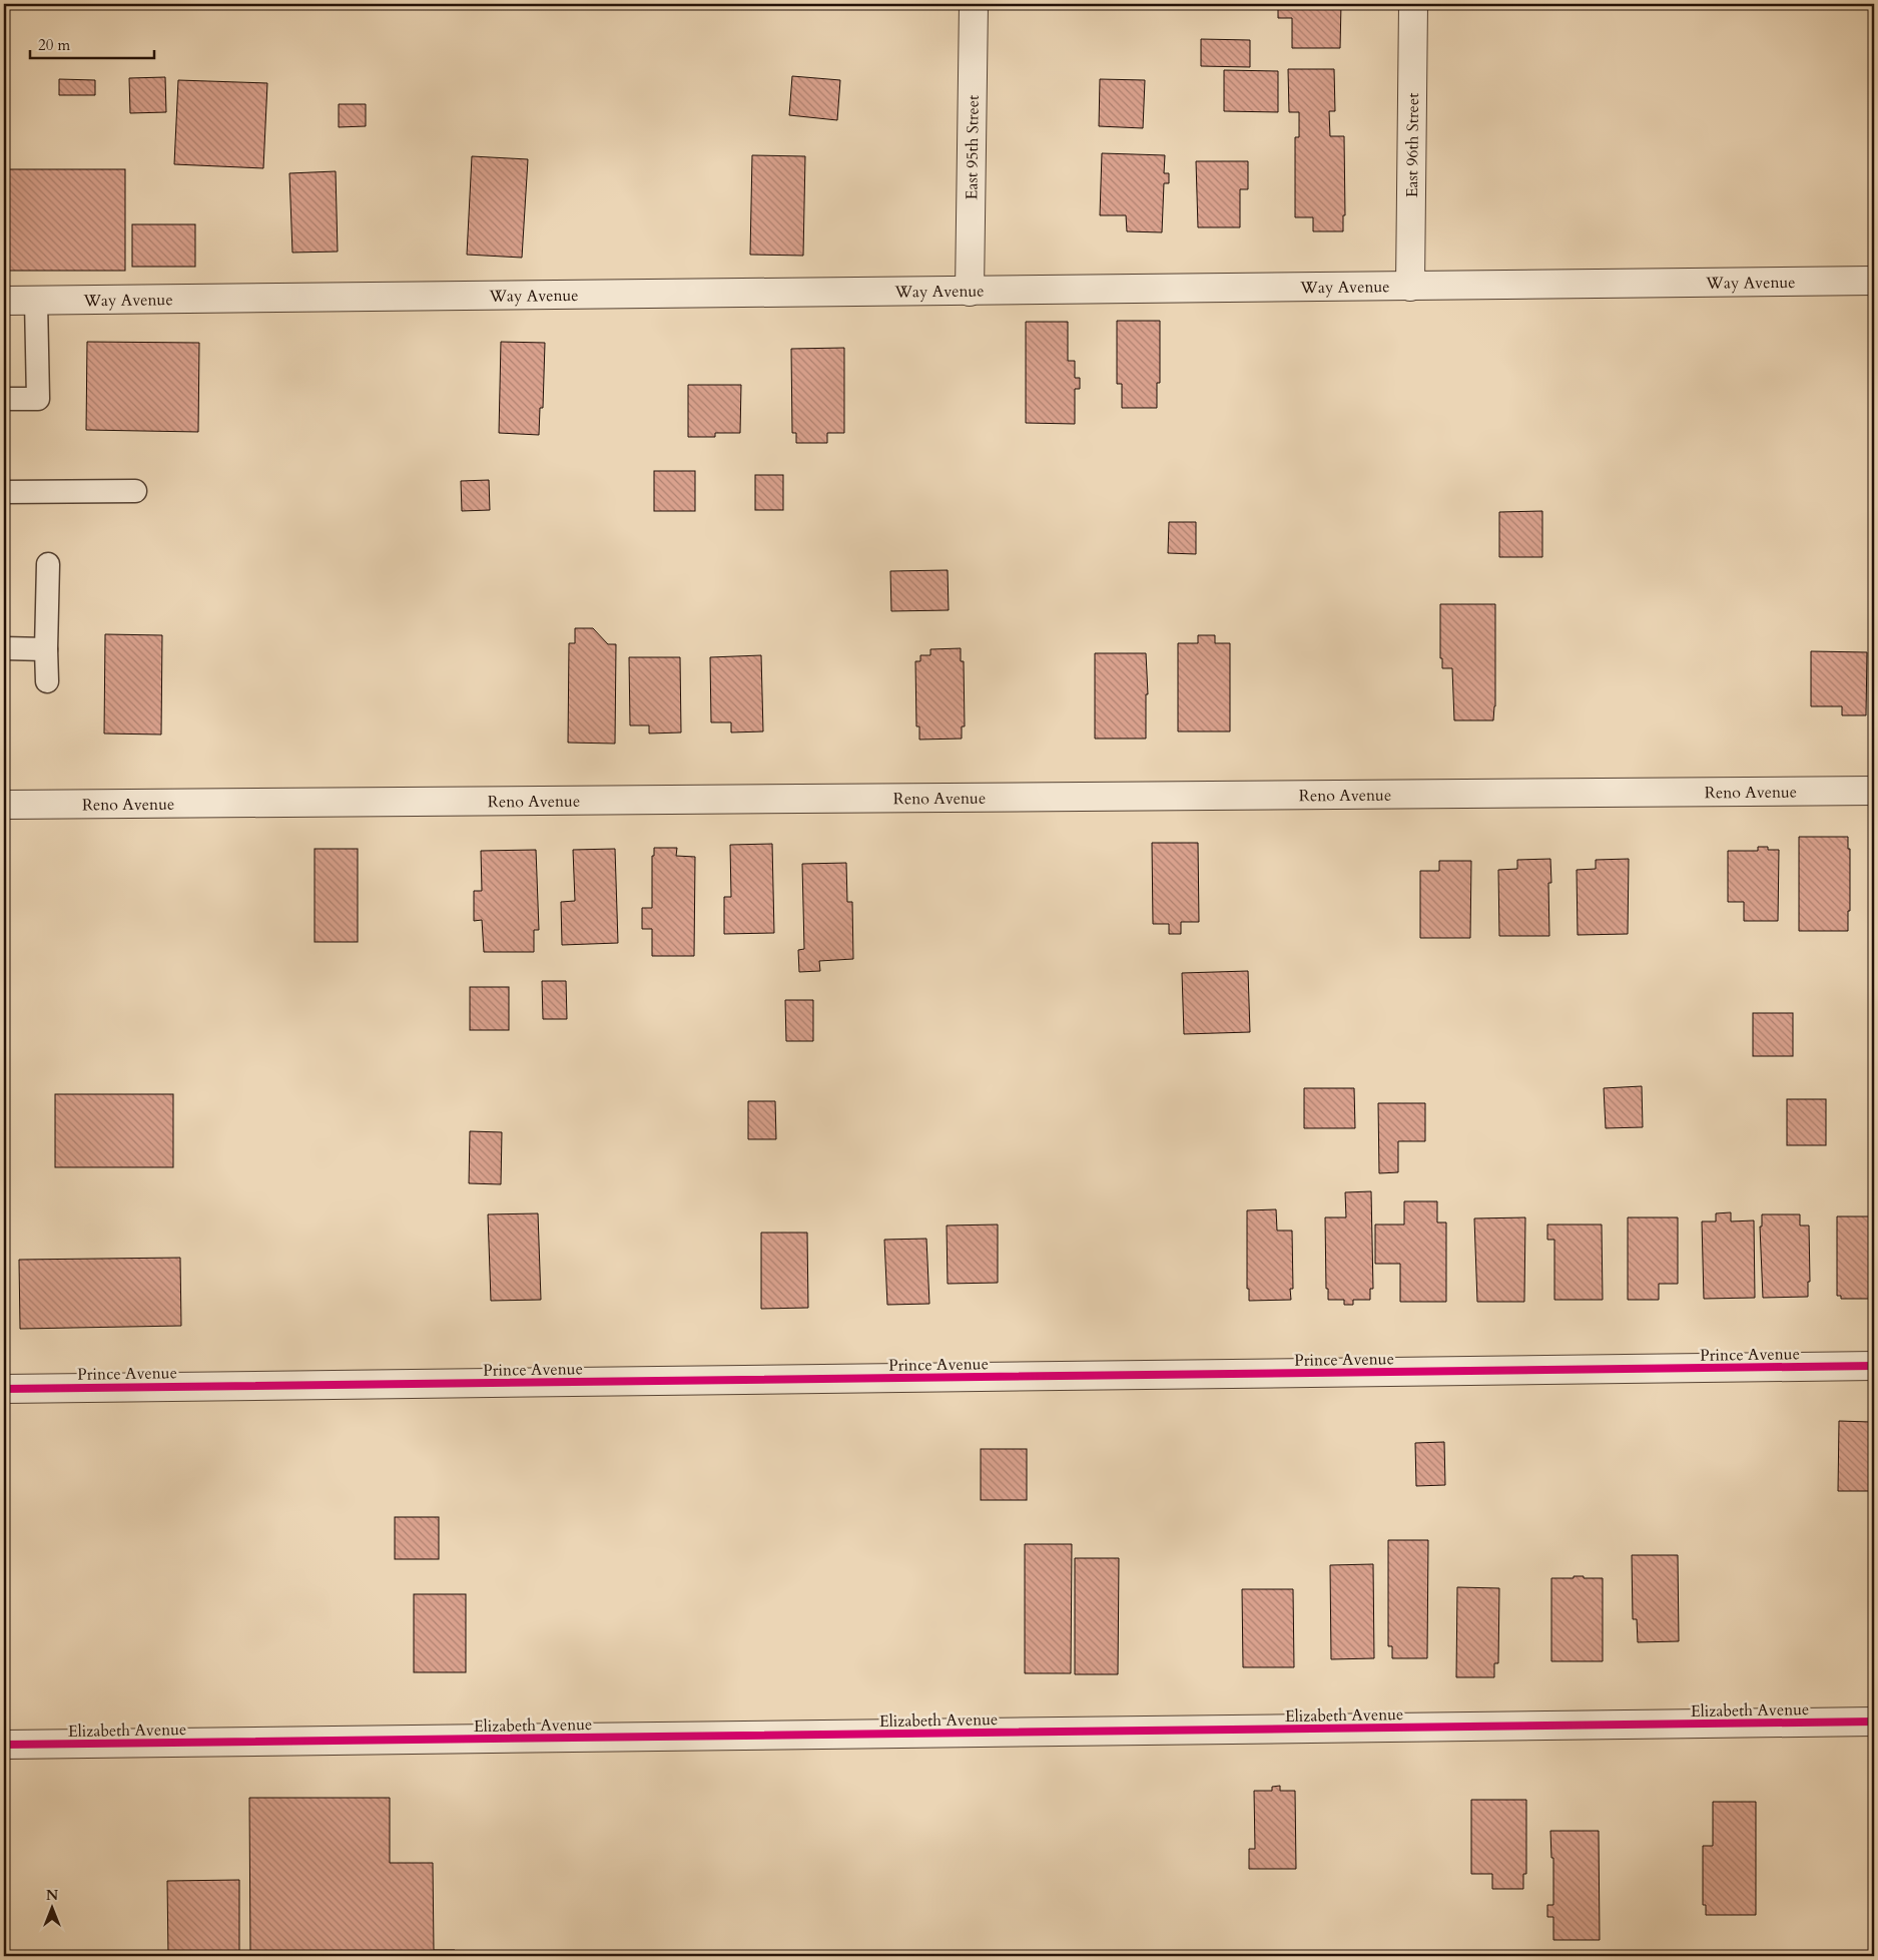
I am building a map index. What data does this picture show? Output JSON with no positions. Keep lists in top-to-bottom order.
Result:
{
  "streets": {
    "street": [
      "East 96th Street",
      "East 95th Street",
      "Way Avenue",
      "Reno Avenue",
      "Prince Avenue",
      "Elizabeth Avenue"
    ]
  },
  "crossings": [
    ["East 96th Street", "Way Avenue"],
    ["East 95th Street", "Way Avenue"]
  ],
  "scale_bar": "20 m",
  "north": "top"
}
